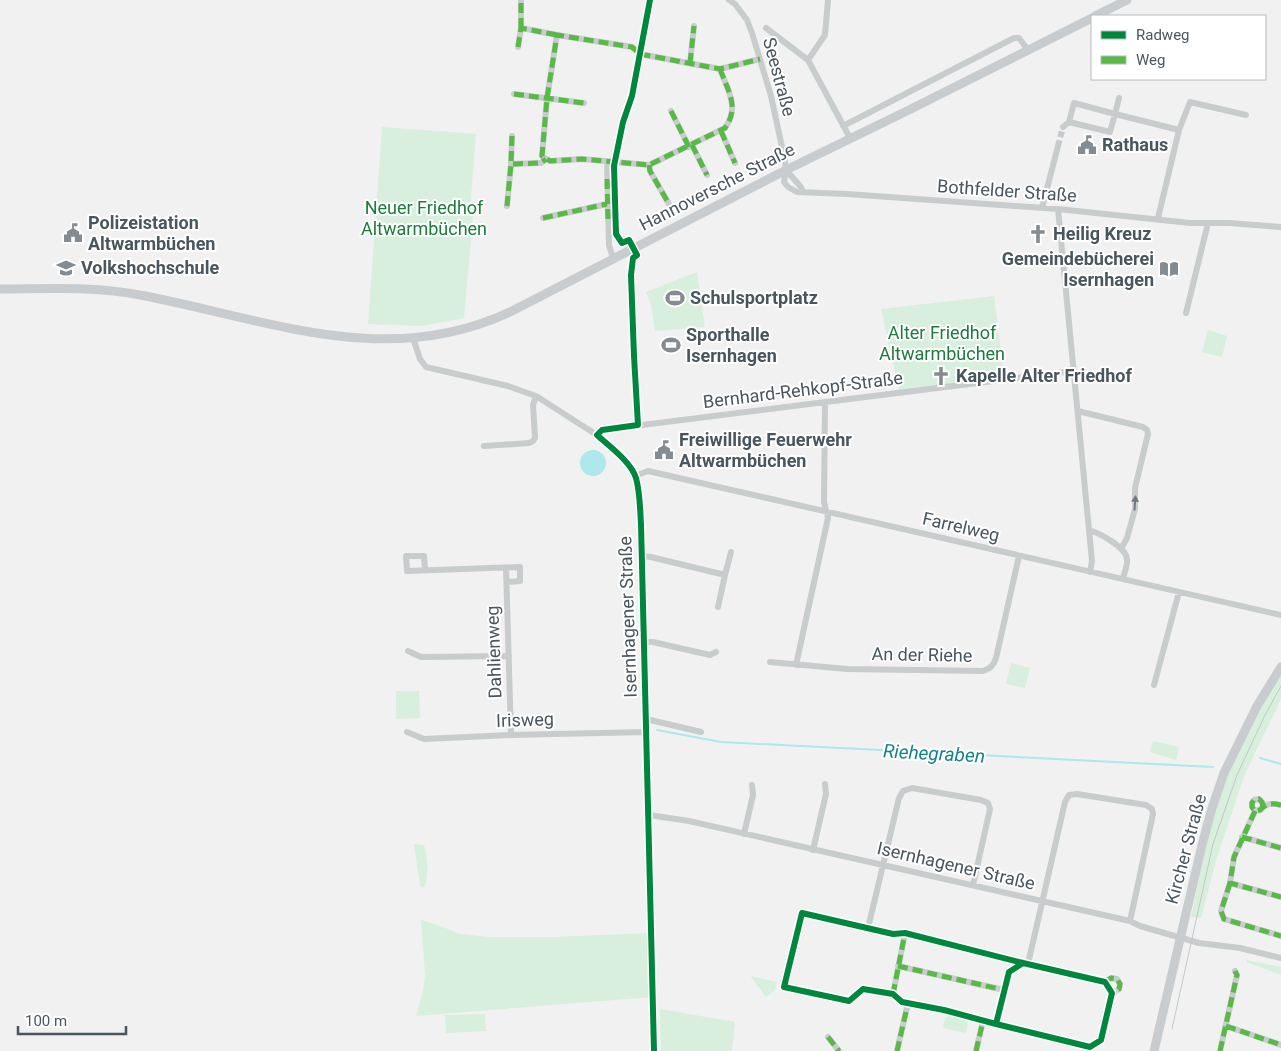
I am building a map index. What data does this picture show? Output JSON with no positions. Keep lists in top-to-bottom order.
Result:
{
  "streets": {
    "main road": ["Hannoversche Straße", "Kircher Straße"],
    "street": [
      "Seestraße",
      "Bothfelder Straße",
      "Bernhard-Rehkopf-Straße",
      "Farrelweg",
      "Isernhagener Straße",
      "Dahlienweg",
      "An der Riehe",
      "Irisweg"
    ]
  },
  "crossings": [
    ["Seestraße", "Hannoversche Straße"],
    ["Seestraße", "Bothfelder Straße"],
    ["Hannoversche Straße", "Bothfelder Straße"],
    ["Hannoversche Straße", "Isernhagener Straße"],
    ["Bernhard-Rehkopf-Straße", "Isernhagener Straße"],
    ["Farrelweg", "Isernhagener Straße"],
    ["Farrelweg", "An der Riehe"],
    ["Isernhagener Straße", "Irisweg"],
    ["Isernhagener Straße", "Kircher Straße"],
    ["Dahlienweg", "Irisweg"]
  ],
  "water": ["Riehegraben"],
  "parks": ["Neuer Friedhof Altwarmbüchen", "Alter Friedhof Altwarmbüchen"],
  "places": {
    "public building": ["Rathaus", "Polizeistation Altwarmbüchen", "Freiwillige Feuerwehr Altwarmbüchen"],
    "church": ["Heilig Kreuz", "Kapelle Alter Friedhof"],
    "school or university": ["Volkshochschule"],
    "library": ["Gemeindebücherei Isernhagen"],
    "sports": ["Schulsportplatz", "Sporthalle Isernhagen"]
  },
  "legend": ["Radweg", "Weg"],
  "scale_bar": "100 m"
}
